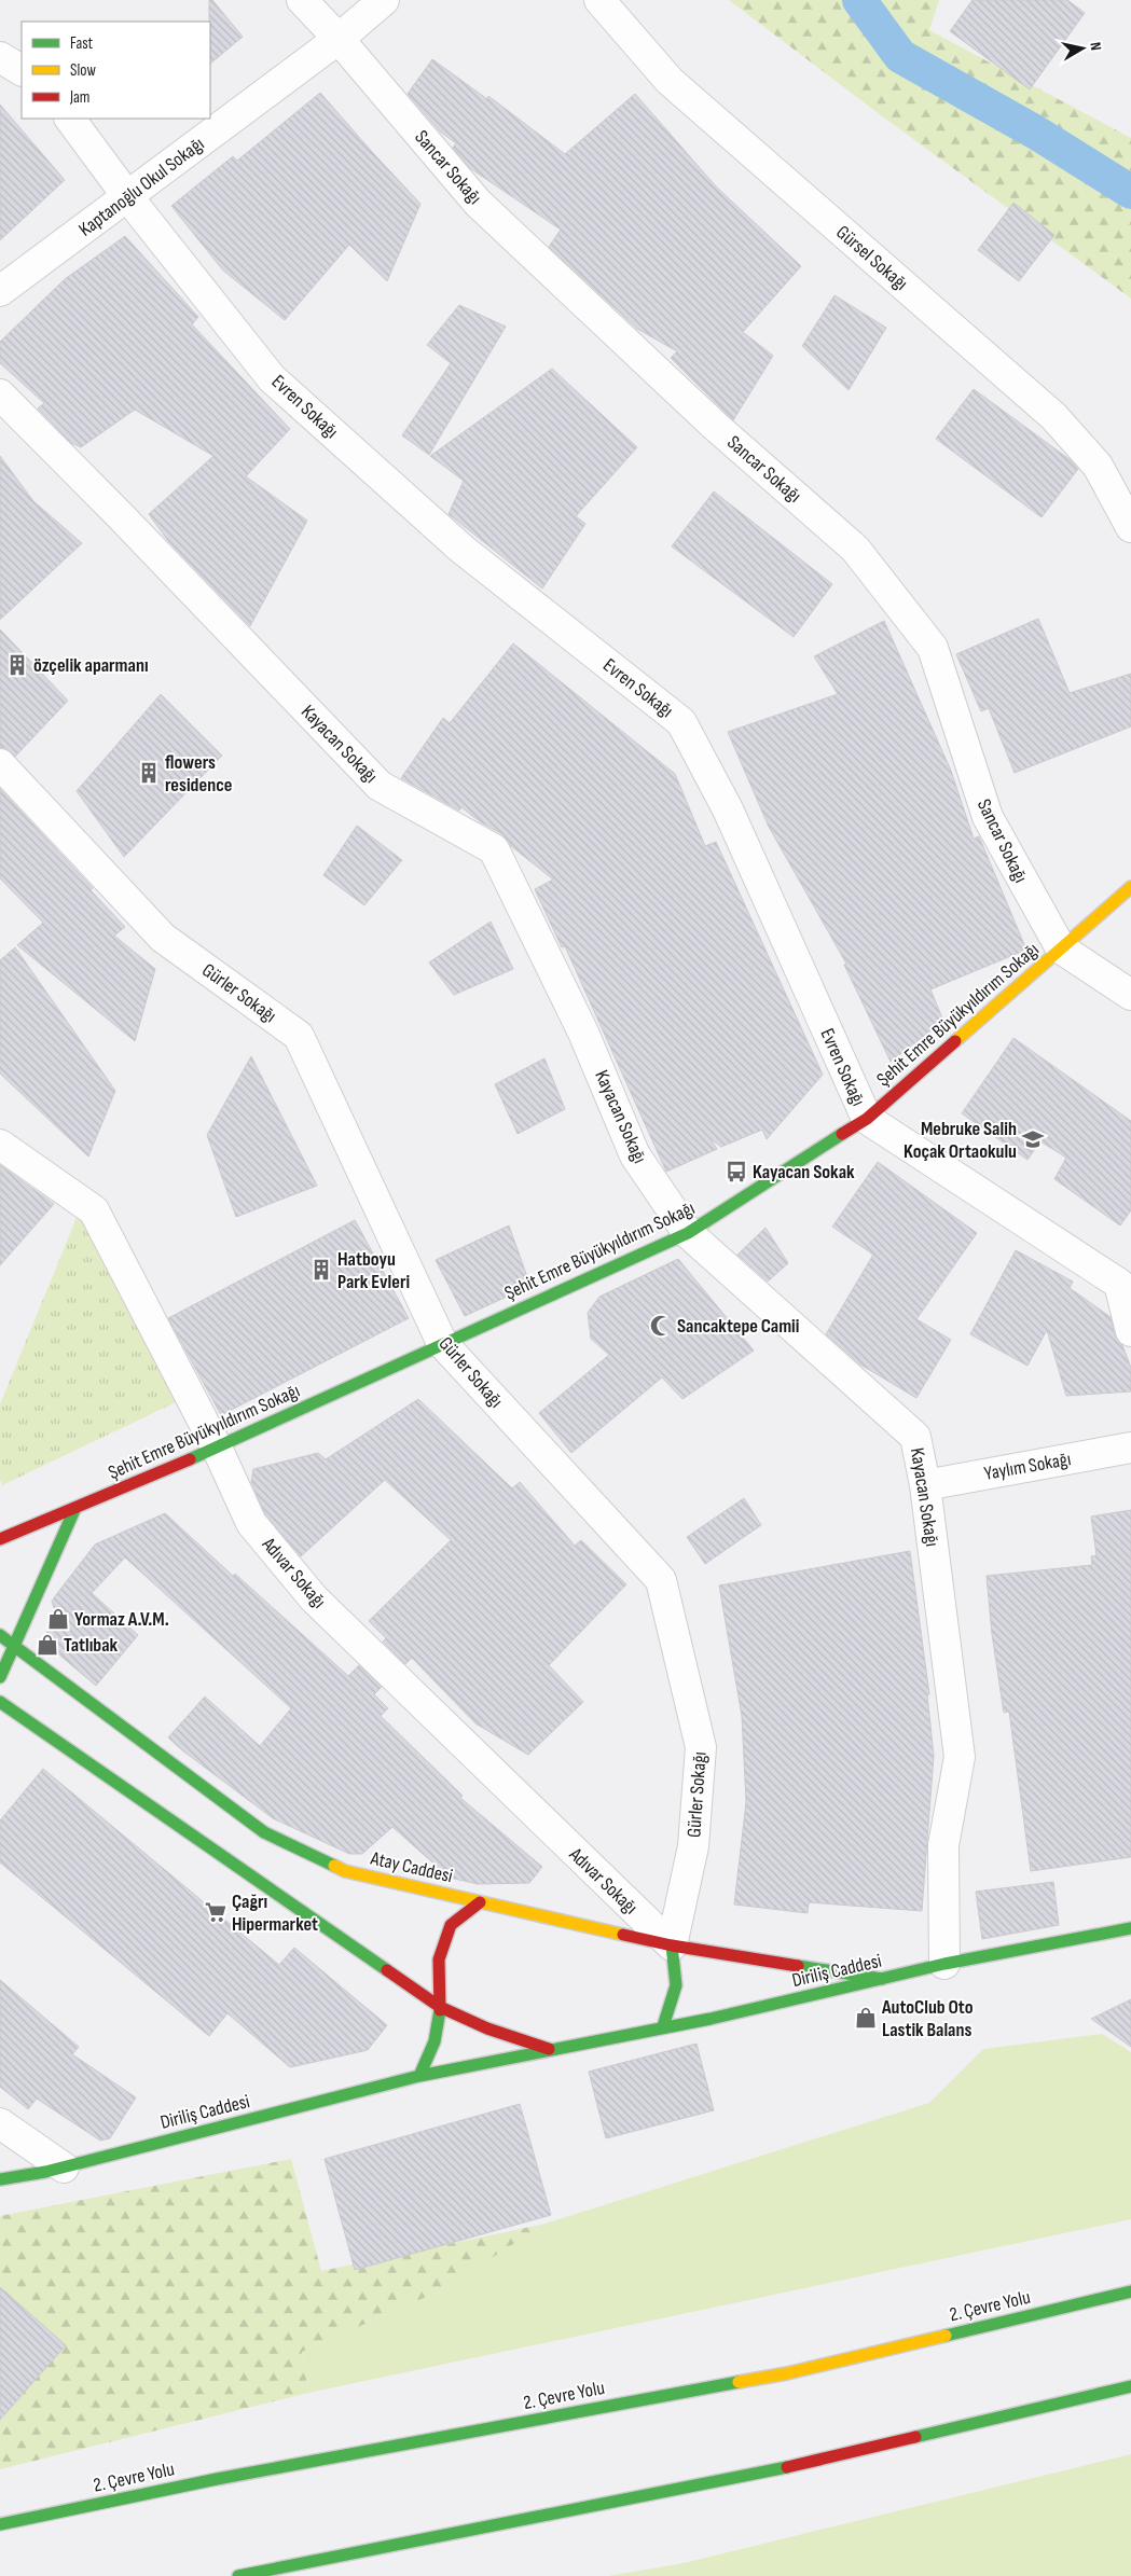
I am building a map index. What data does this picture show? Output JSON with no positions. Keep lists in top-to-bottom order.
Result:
{
  "streets": {
    "main road": [
      "Şehit Emre Büyükyıldırım Sokağı",
      "Atay Caddesi",
      "Diriliş Caddesi",
      "2. Çevre Yolu"
    ],
    "street": [
      "Sancar Sokağı",
      "Kaptanoğlu Okul Sokağı",
      "Gürsel Sokağı",
      "Evren Sokağı",
      "Kayacan Sokağı",
      "Gürler Sokağı",
      "Yaylım Sokağı",
      "Adıvar Sokağı"
    ]
  },
  "crossings": [
    ["Sancar Sokağı", "Kaptanoğlu Okul Sokağı"],
    ["Sancar Sokağı", "Şehit Emre Büyükyıldırım Sokağı"],
    ["Kaptanoğlu Okul Sokağı", "Evren Sokağı"],
    ["Evren Sokağı", "Şehit Emre Büyükyıldırım Sokağı"],
    ["Kayacan Sokağı", "Şehit Emre Büyükyıldırım Sokağı"],
    ["Kayacan Sokağı", "Yaylım Sokağı"],
    ["Kayacan Sokağı", "Diriliş Caddesi"],
    ["Gürler Sokağı", "Şehit Emre Büyükyıldırım Sokağı"],
    ["Gürler Sokağı", "Adıvar Sokağı"],
    ["Gürler Sokağı", "Atay Caddesi"],
    ["Şehit Emre Büyükyıldırım Sokağı", "Adıvar Sokağı"],
    ["Adıvar Sokağı", "Atay Caddesi"],
    ["Atay Caddesi", "Diriliş Caddesi"]
  ],
  "places": {
    "building": ["özçelik aparmanı", "flowers residence", "Hatboyu Park Evleri"],
    "school or university": ["Mebruke Salih Koçak Ortaokulu"],
    "bus stop": ["Kayacan Sokak"],
    "mosque": ["Sancaktepe Camii"],
    "shop": ["Yormaz A.V.M.", "Tatlıbak", "AutoClub Oto Lastik Balans"],
    "supermarket": ["Çağrı Hipermarket"]
  },
  "legend": ["Fast", "Slow", "Jam"],
  "north": "right"
}
